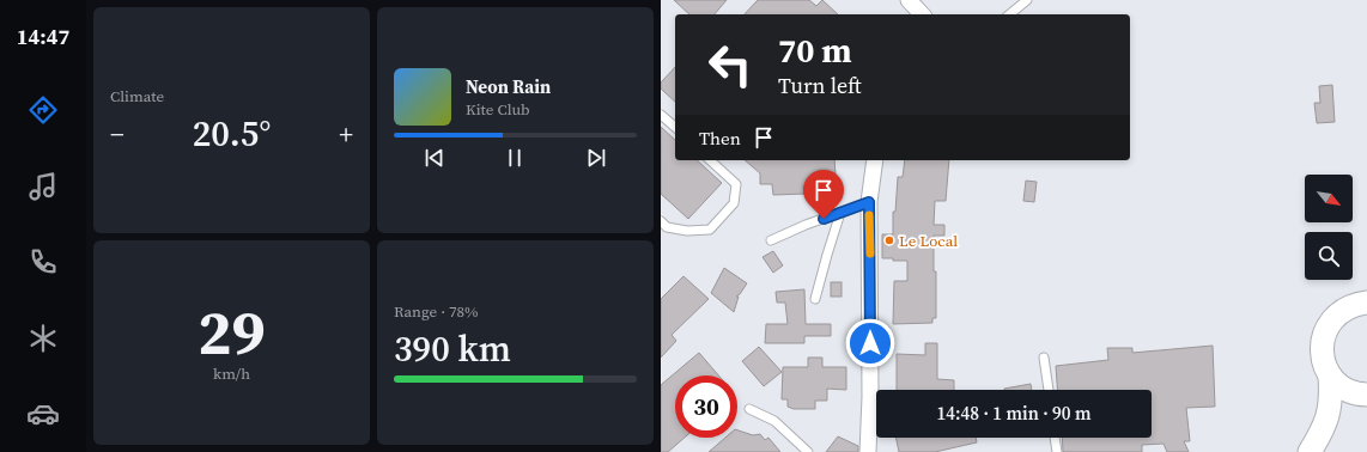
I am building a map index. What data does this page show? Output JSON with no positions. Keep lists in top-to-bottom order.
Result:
{
  "places": ["Le Local"],
  "north": "bottom right",
  "page": {
    "tabs": "14:47",
    "tile": [
      "Climate",
      ["29", "km/h"],
      ["Range · 78%", "390 km"]
    ],
    "turn": ["70 m", "Turn left"],
    "song": ["Neon Rain", "Kite Club"],
    "heat": ["−", "20.5°", "+"],
    "then": "Then",
    "limit": "30",
    "trip": "14:48 · 1 min · 90 m"
  }
}
